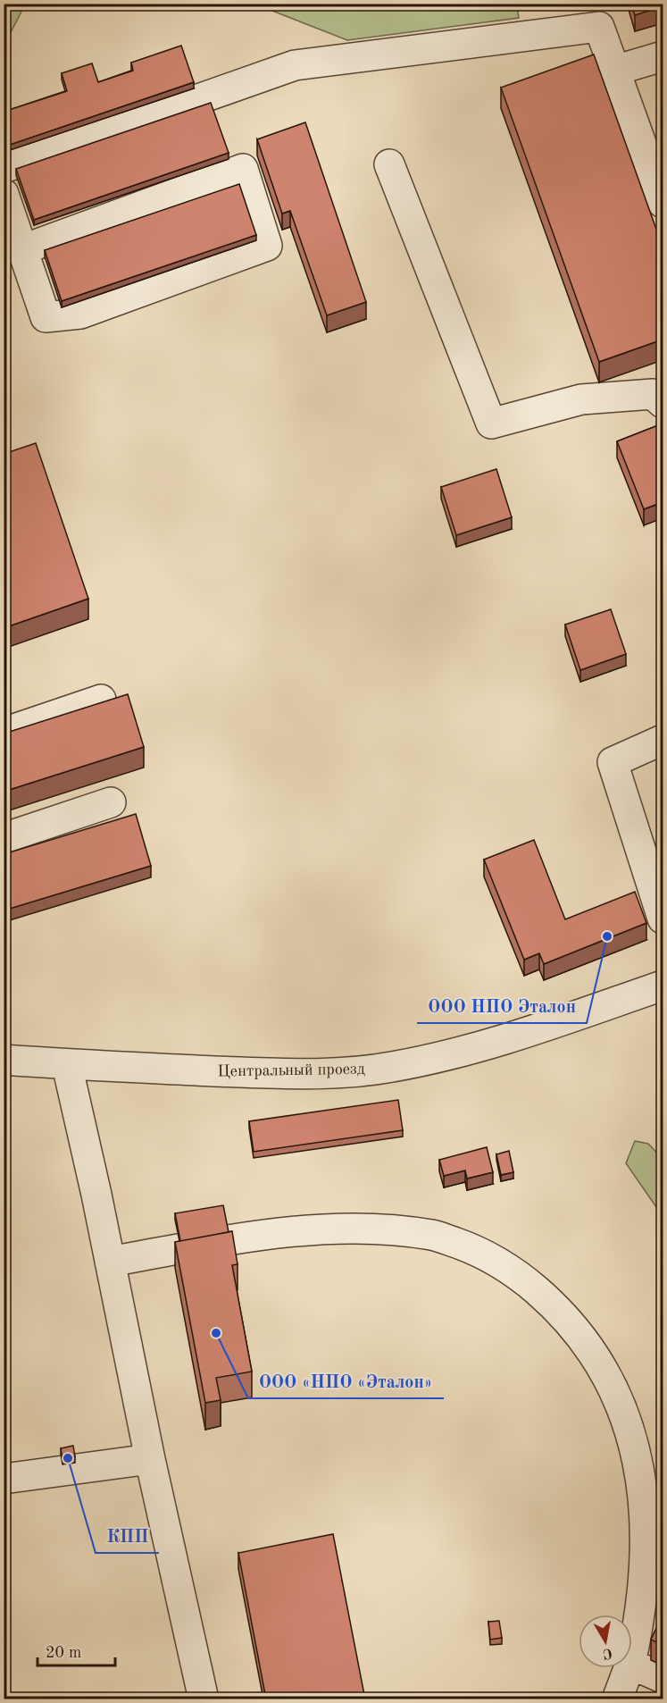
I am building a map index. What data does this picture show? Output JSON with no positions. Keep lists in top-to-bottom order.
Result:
{
  "streets": {
    "street": ["Центральный проезд"]
  },
  "places": ["ООО НПО Эталон", "ООО «НПО «Эталон»", "КПП"],
  "scale_bar": "20 m",
  "north": "bottom"
}
